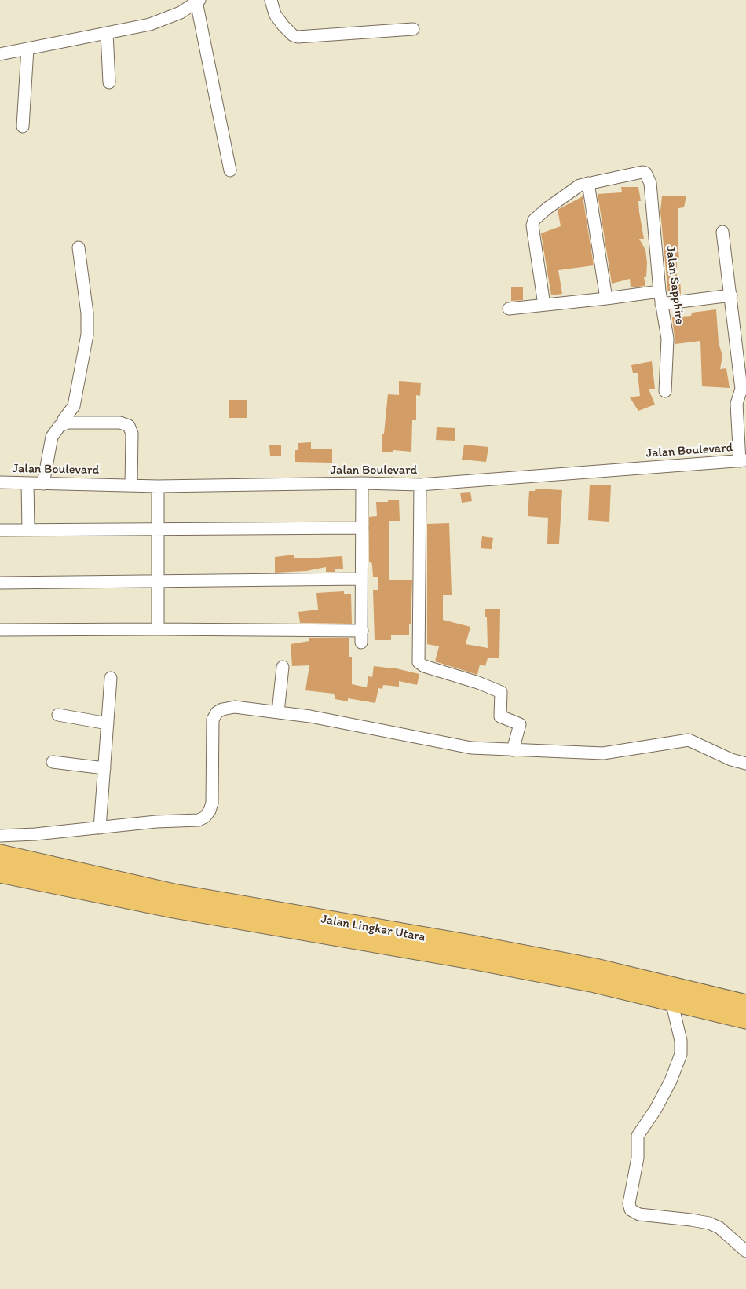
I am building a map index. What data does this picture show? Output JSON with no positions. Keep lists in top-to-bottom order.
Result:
{
  "streets": {
    "main road": ["Jalan Lingkar Utara"],
    "street": ["Jalan Sapphire", "Jalan Boulevard"]
  }
}
